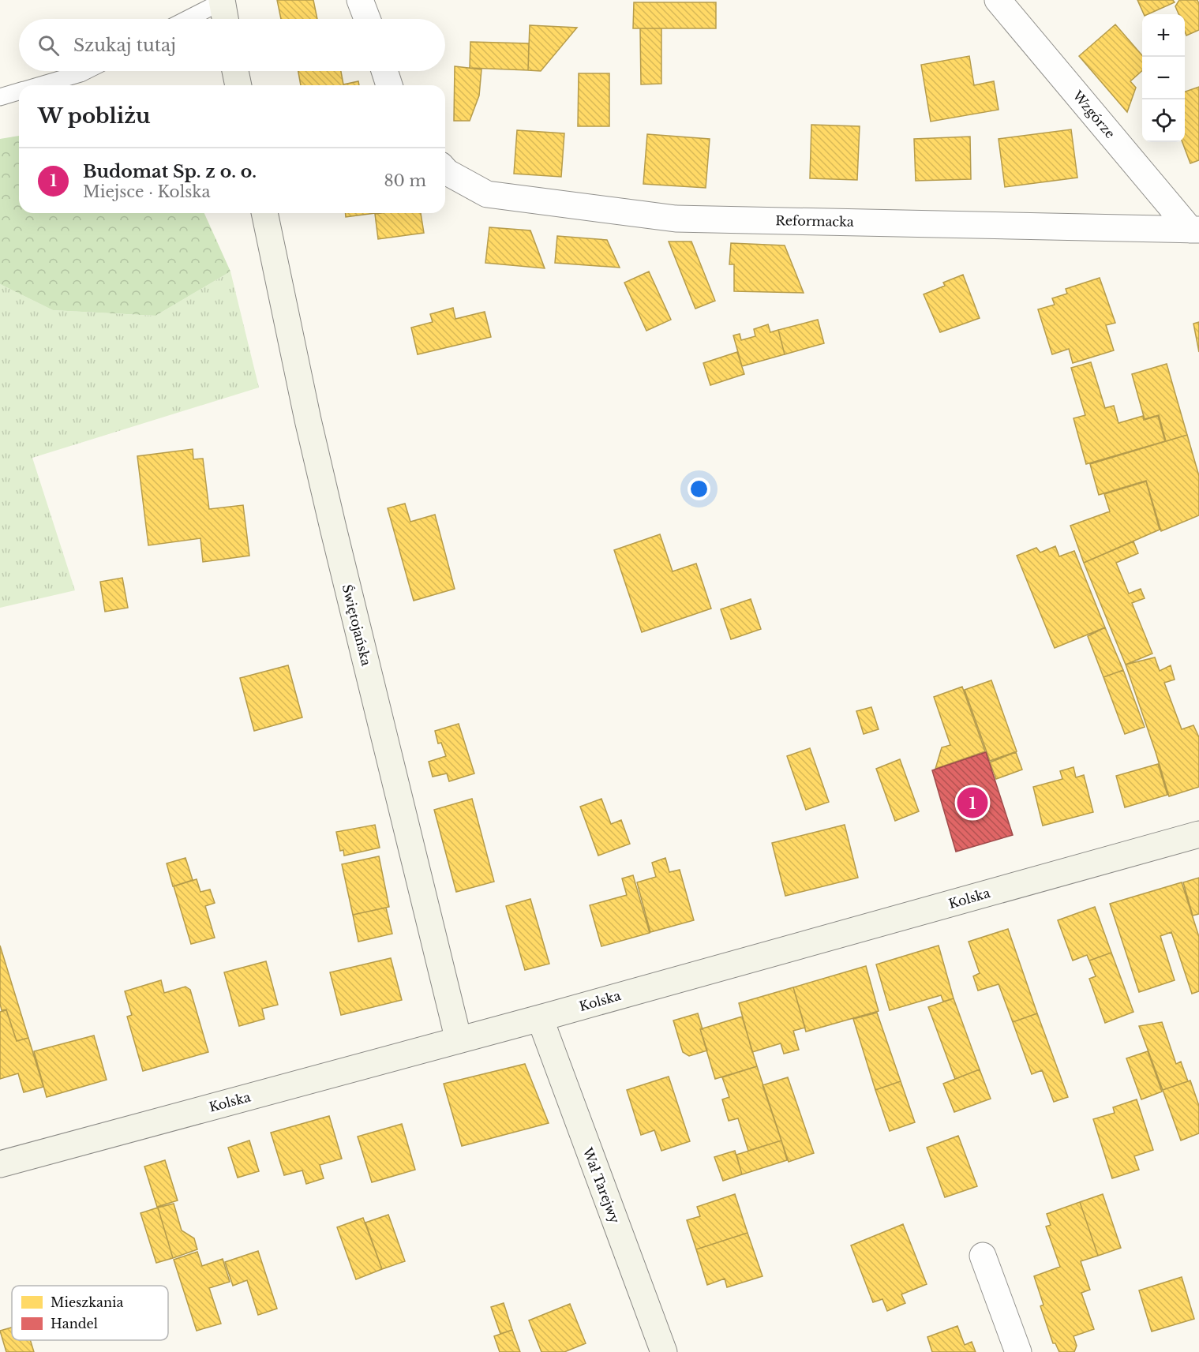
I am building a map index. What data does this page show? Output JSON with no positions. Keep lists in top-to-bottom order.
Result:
{
  "streets": {
    "street": [
      "Wzgórze",
      "Reformacka",
      "Świętojańska",
      "Kolska",
      "Wał Tarejwy"
    ]
  },
  "crossings": [
    ["Wzgórze", "Reformacka"],
    ["Świętojańska", "Kolska"],
    ["Kolska", "Wał Tarejwy"]
  ],
  "legend": ["Mieszkania", "Handel"],
  "page": {
    "map_buttons": ["+", "−"],
    "search": "Szukaj tutaj",
    "heading": "W pobliżu",
    "list": [
      {
        "mark": "1",
        "name": "Budomat Sp. z o. o.",
        "note": "Miejsce · Kolska",
        "value": "80 m"
      }
    ],
    "pins": "1"
  }
}
